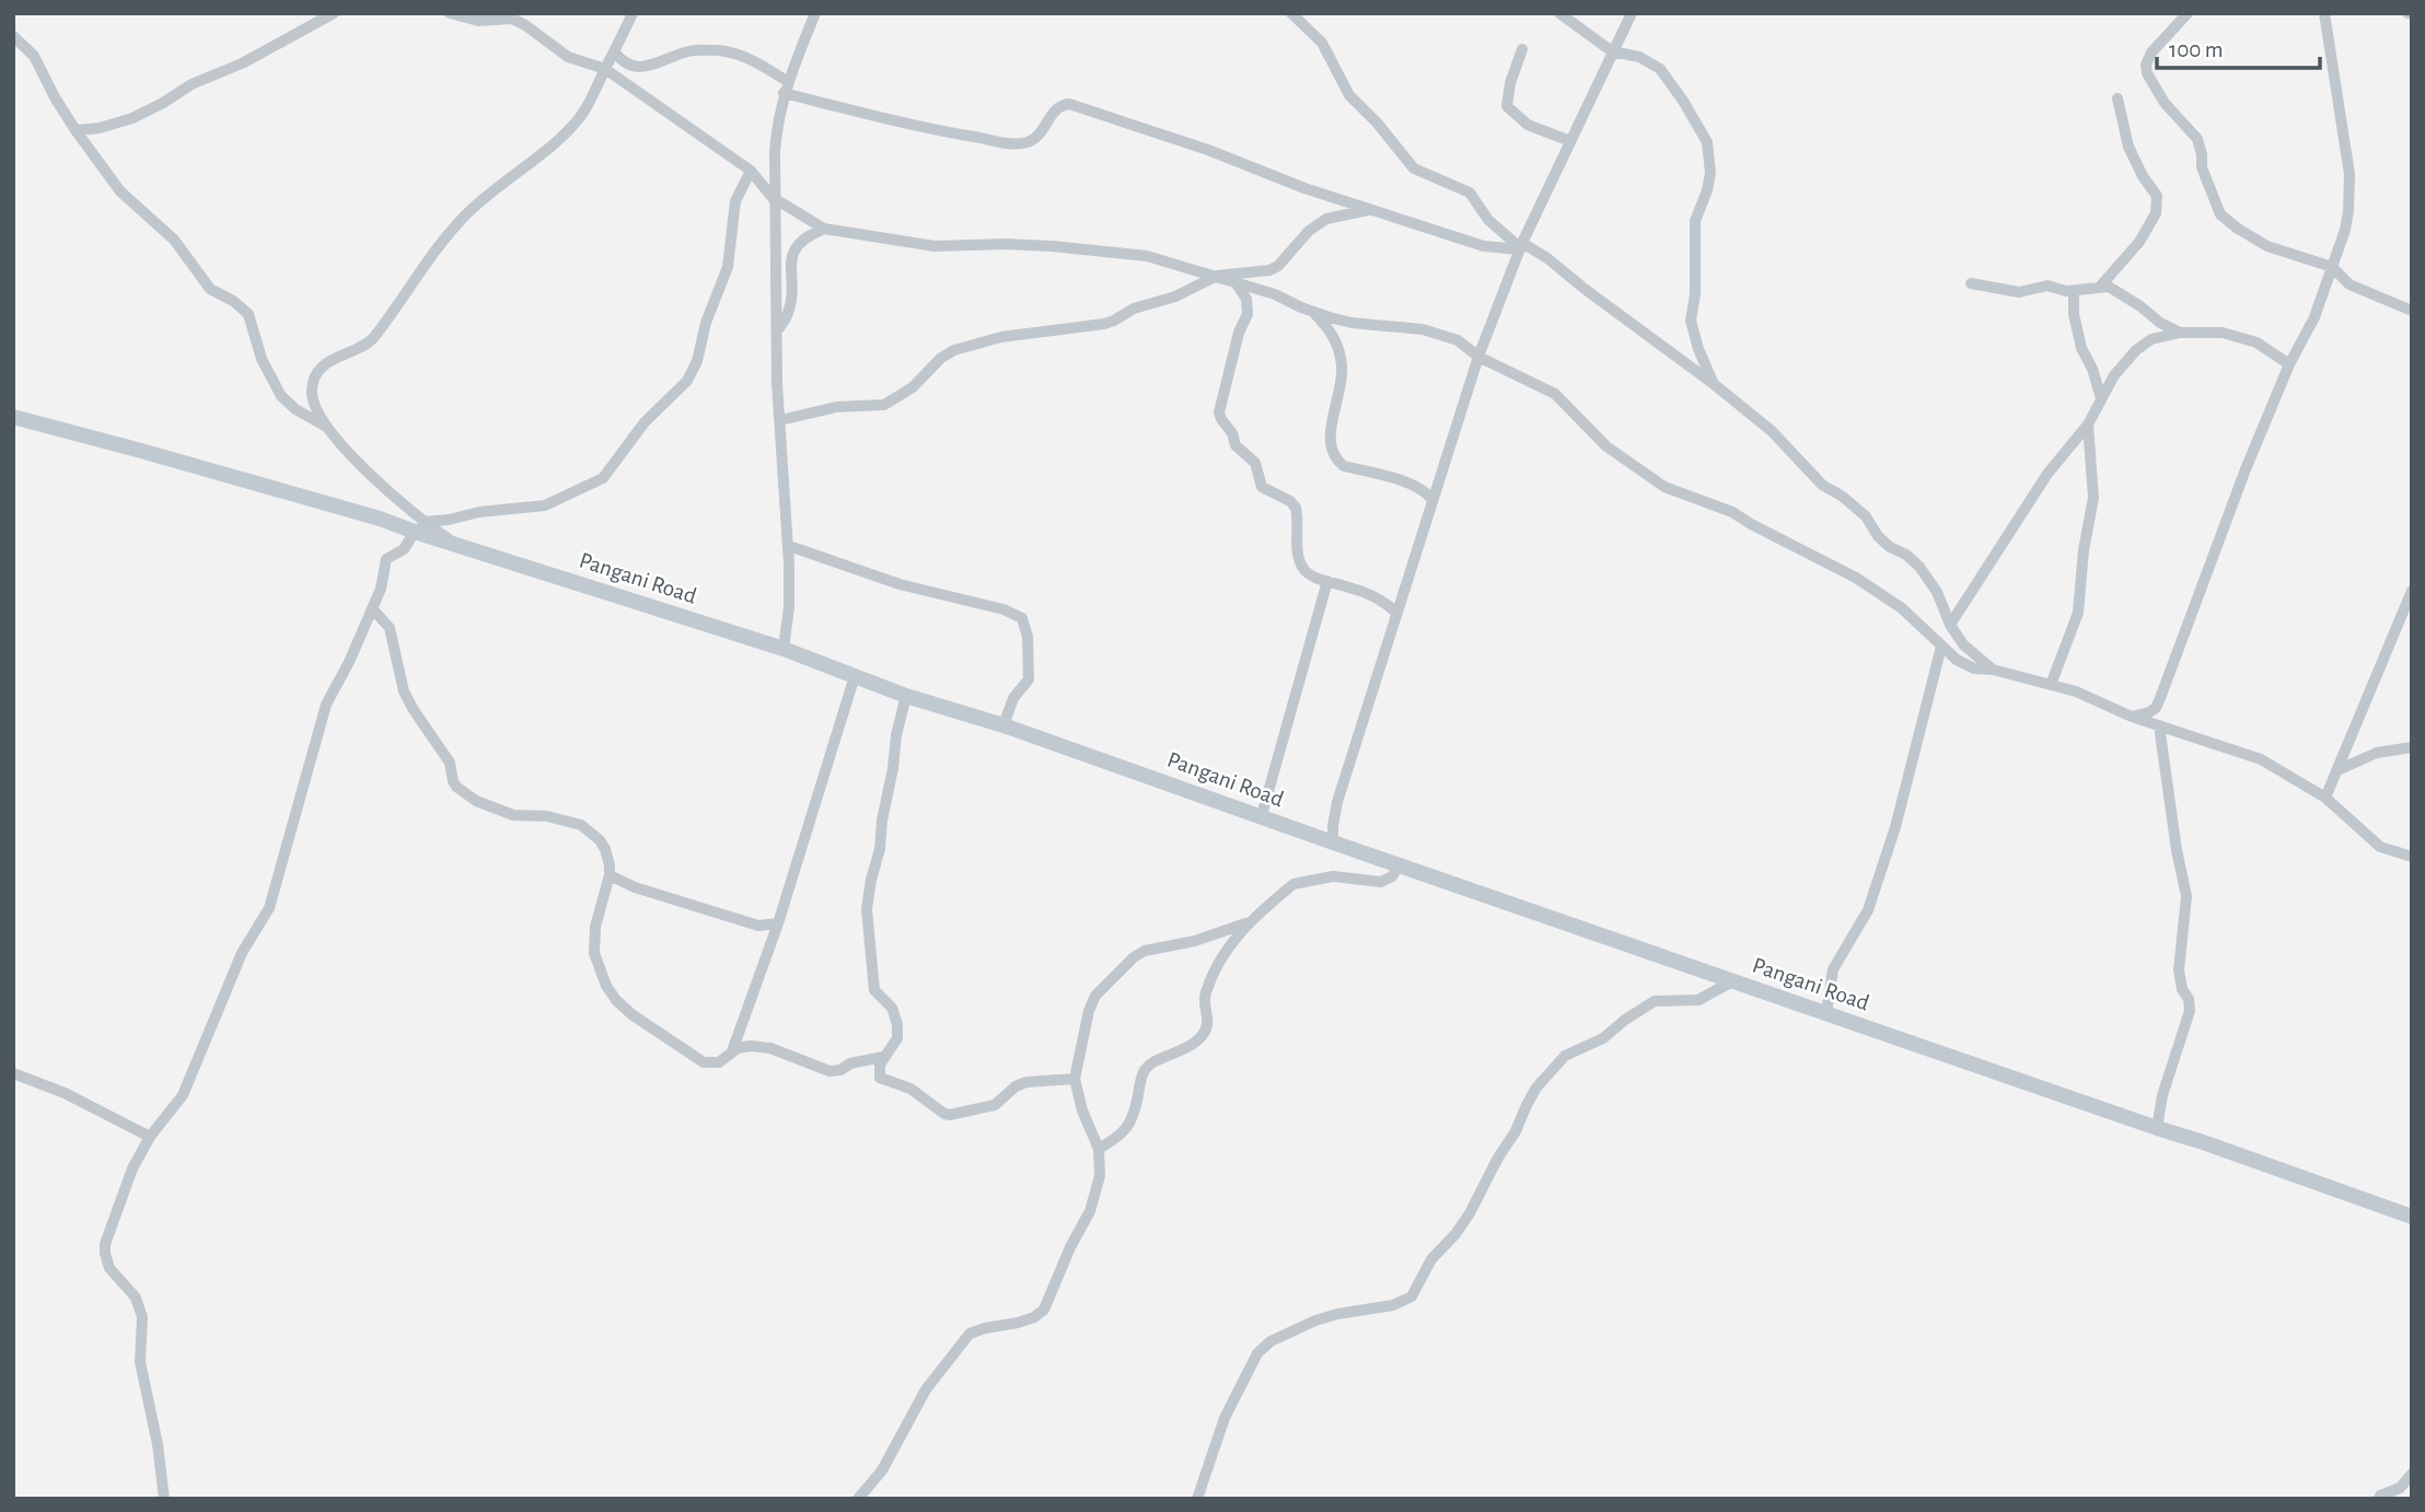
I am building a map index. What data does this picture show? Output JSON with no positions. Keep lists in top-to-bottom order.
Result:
{
  "streets": {
    "main road": ["Pangani Road"]
  },
  "scale_bar": "100 m"
}
